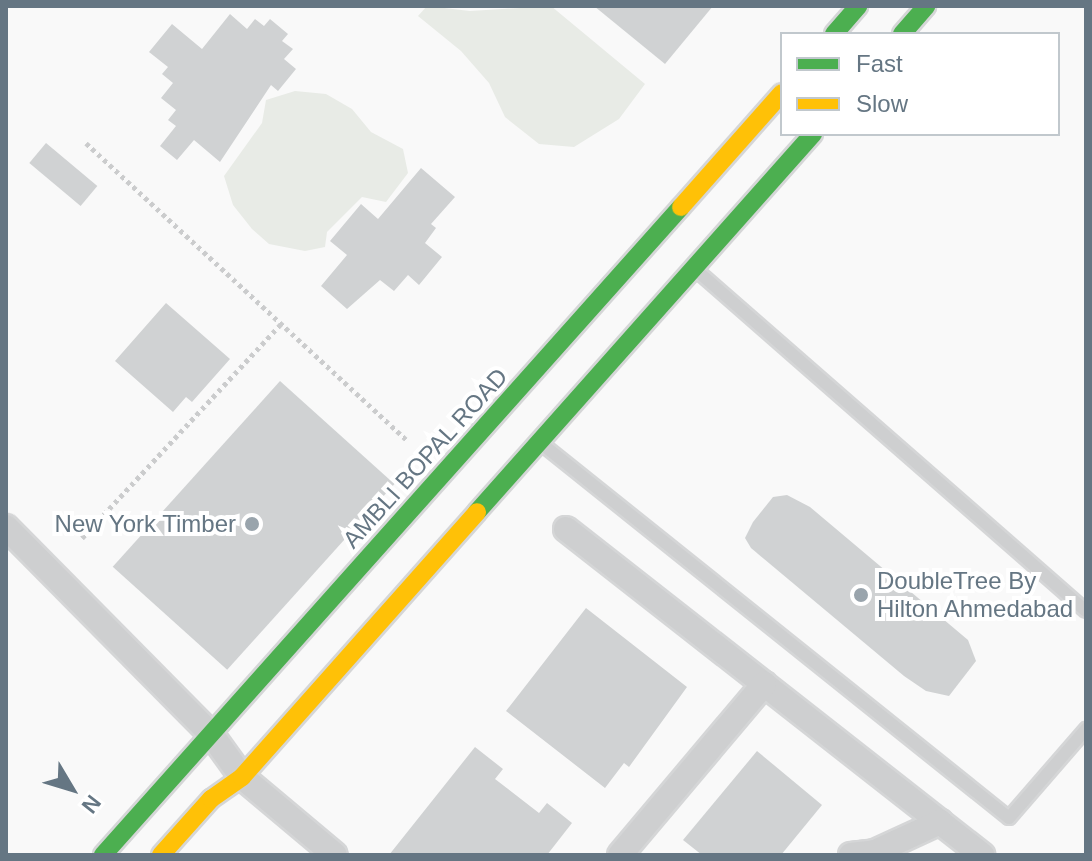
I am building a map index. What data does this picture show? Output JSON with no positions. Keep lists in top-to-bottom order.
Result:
{
  "streets": {
    "street": ["AMBLI BOPAL ROAD"]
  },
  "places": ["New York Timber", "DoubleTree By Hilton Ahmedabad"],
  "legend": ["Fast", "Slow"],
  "north": "bottom right"
}
